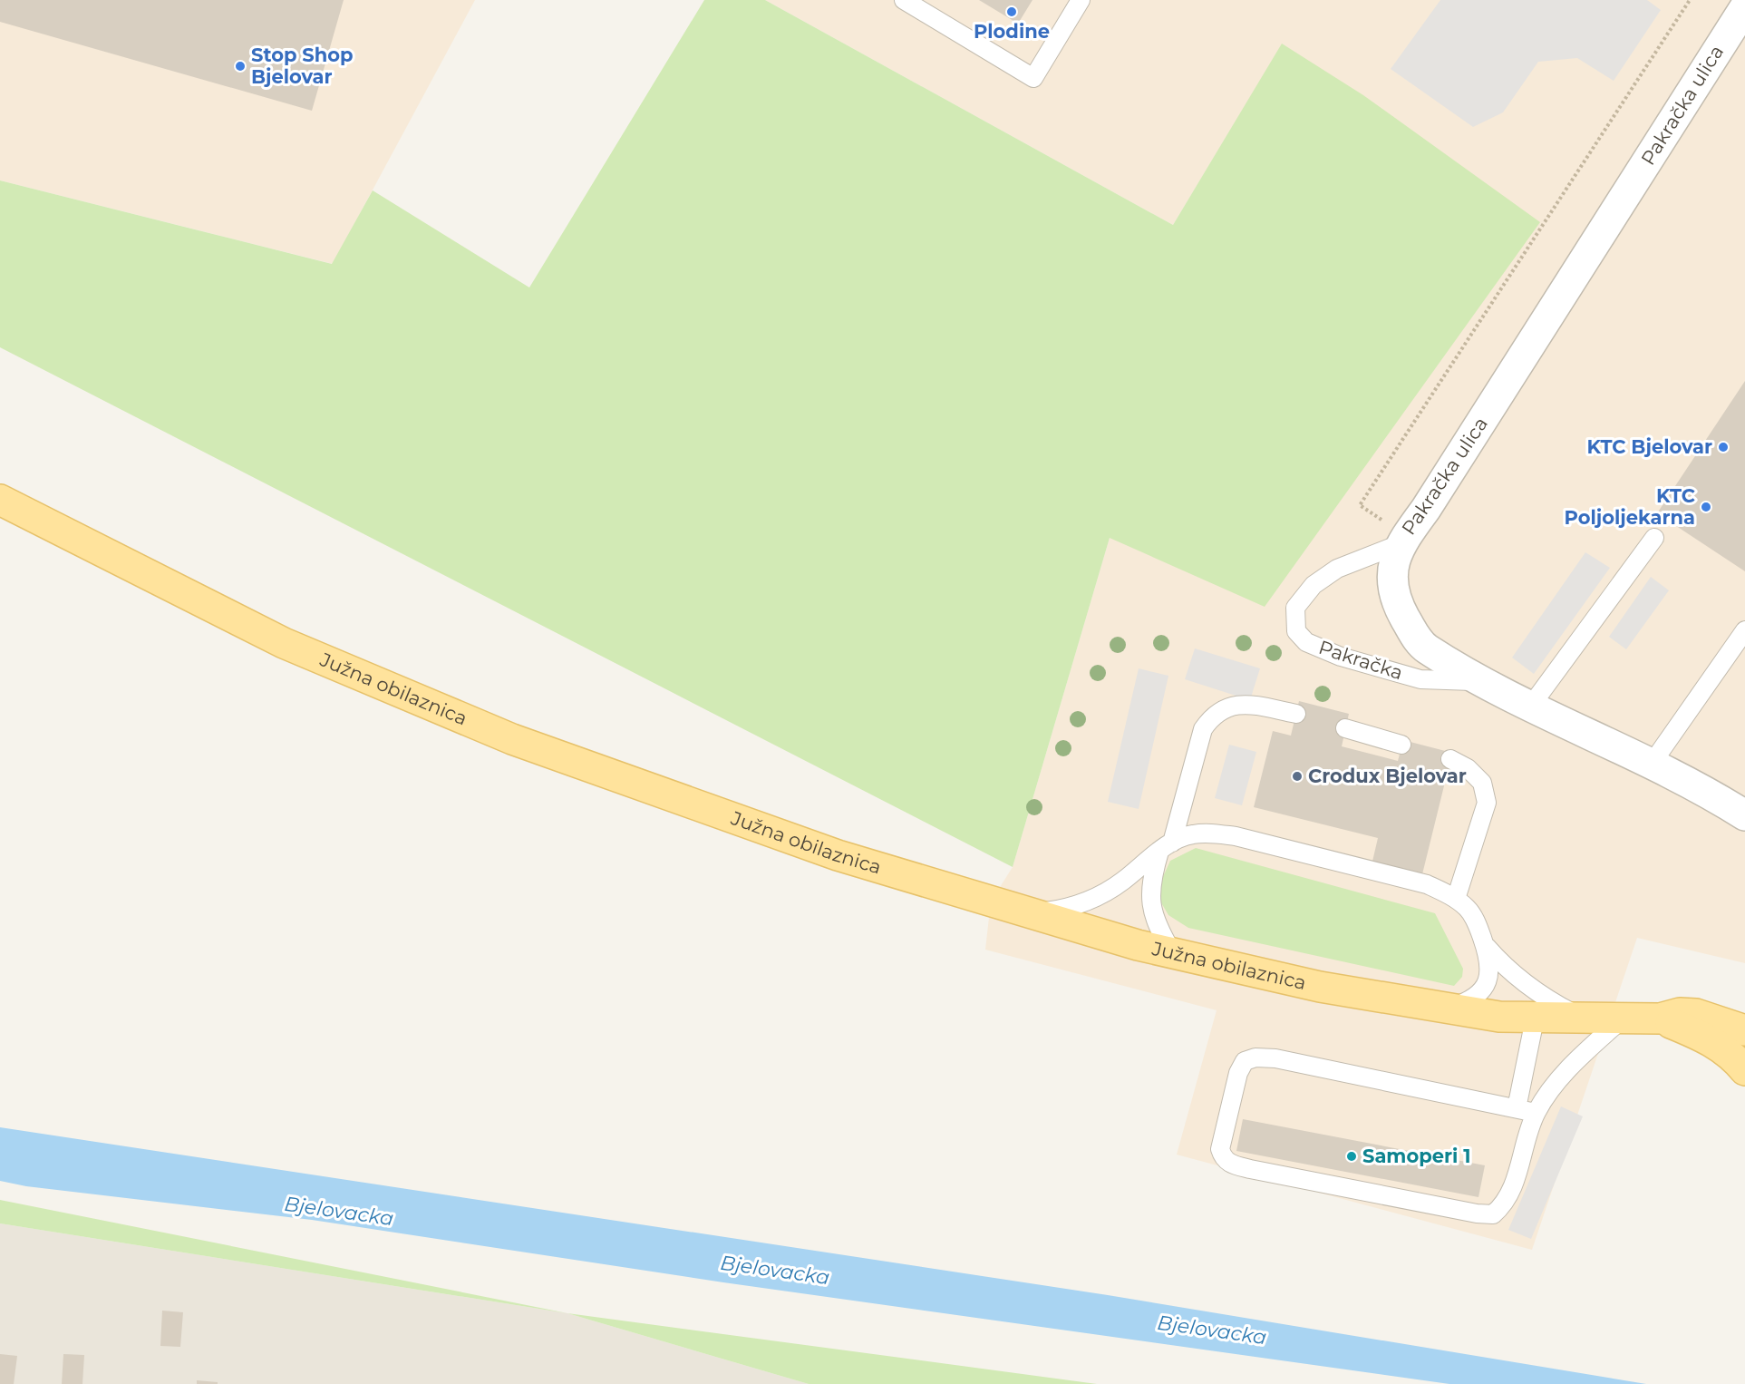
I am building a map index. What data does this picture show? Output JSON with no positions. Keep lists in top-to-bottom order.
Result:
{
  "streets": {
    "main road": ["Južna obilaznica"],
    "street": ["Pakračka ulica"],
    "lane": ["Pakračka"]
  },
  "crossings": [
    ["Pakračka ulica", "Pakračka"]
  ],
  "water": ["Bjelovacka"],
  "places": [
    "Plodine",
    "Stop Shop Bjelovar",
    "KTC Bjelovar",
    "KTC Poljoljekarna",
    "Crodux Bjelovar",
    "Samoperi 1"
  ]
}
